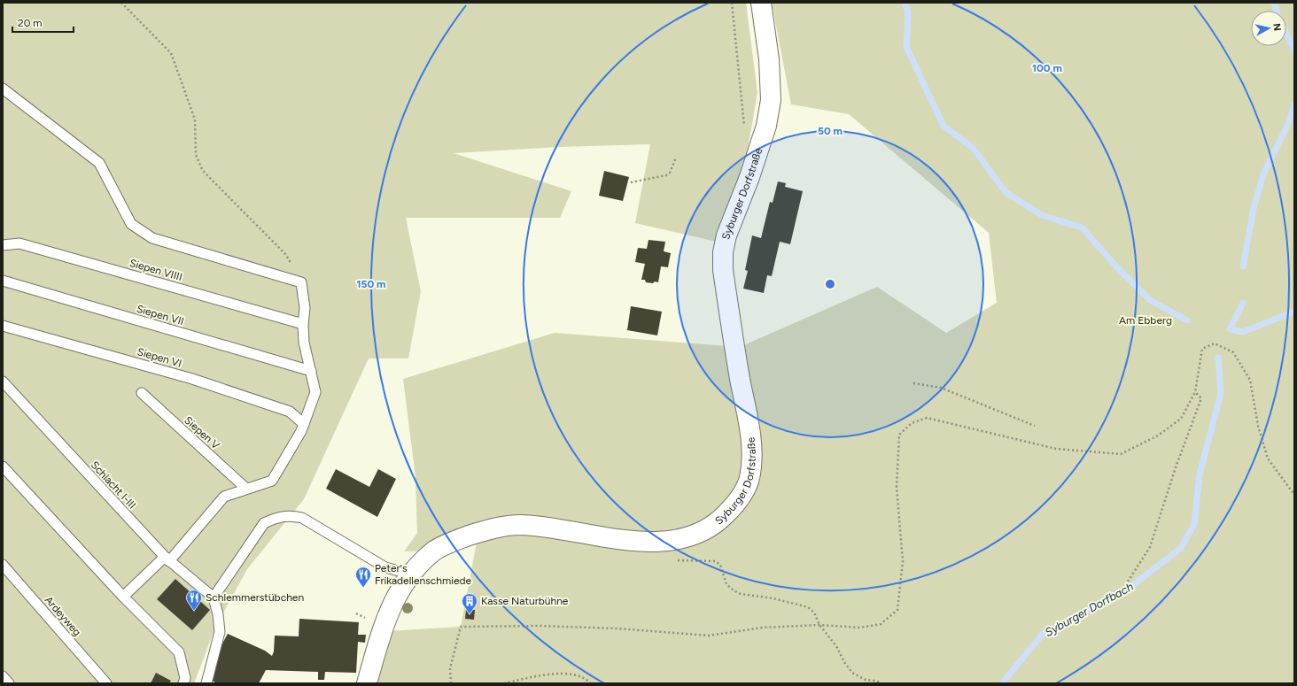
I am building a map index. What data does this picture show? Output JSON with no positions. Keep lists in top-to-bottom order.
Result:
{
  "streets": {
    "street": ["Syburger Dorfstraße"],
    "lane": [
      "Siepen VIIII",
      "Siepen VII",
      "Siepen VI",
      "Siepen V",
      "Schlacht I-III",
      "Ardeyweg"
    ]
  },
  "water": ["Syburger Dorfbach"],
  "parks": ["Am Ebberg"],
  "places": {
    "restaurant": ["Peter's Frikadellenschmiede", "Schlemmerstübchen"],
    "building": ["Kasse Naturbühne"]
  },
  "scale_bar": "20 m",
  "north": "right",
  "rings": ["100 m", "50 m", "150 m"]
}
